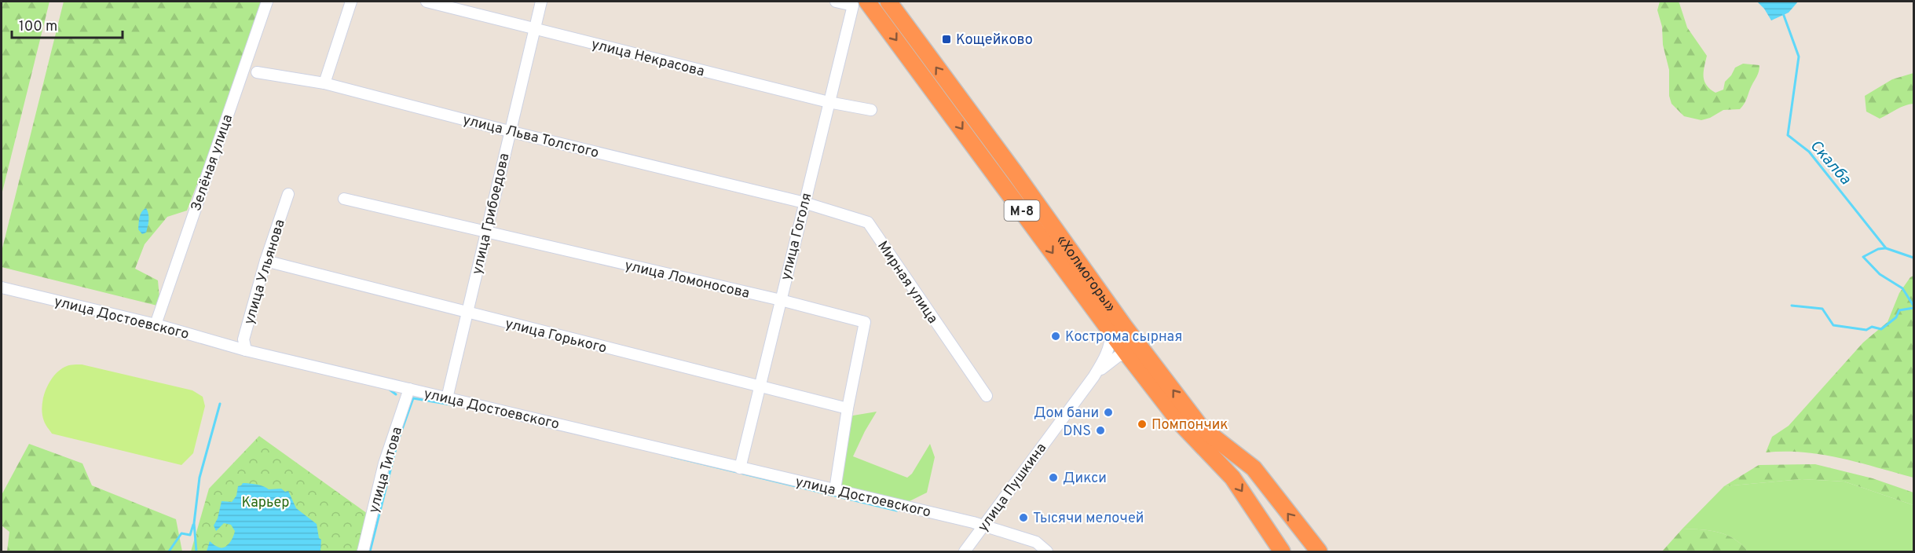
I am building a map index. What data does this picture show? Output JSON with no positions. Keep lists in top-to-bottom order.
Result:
{
  "streets": {
    "highway": ["М-8", "«Холмогоры»"],
    "street": [
      "улица Некрасова",
      "улица Льва Толстого",
      "Зелёная улица",
      "улица Грибоедова",
      "улица Гоголя",
      "улица Ульянова",
      "улица Ломоносова",
      "Мирная улица",
      "улица Достоевского",
      "улица Горького",
      "улица Титова",
      "улица Пушкина"
    ]
  },
  "crossings": [
    ["улица Некрасова", "улица Грибоедова"],
    ["улица Некрасова", "улица Гоголя"],
    ["улица Льва Толстого", "улица Грибоедова"],
    ["улица Льва Толстого", "улица Гоголя"],
    ["улица Льва Толстого", "Мирная улица"],
    ["Зелёная улица", "улица Достоевского"],
    ["улица Грибоедова", "улица Ломоносова"],
    ["улица Грибоедова", "улица Достоевского"],
    ["улица Грибоедова", "улица Горького"],
    ["улица Гоголя", "«Холмогоры»"],
    ["улица Гоголя", "улица Ломоносова"],
    ["улица Гоголя", "Мирная улица"],
    ["улица Гоголя", "улица Достоевского"],
    ["улица Гоголя", "улица Горького"],
    ["улица Ульянова", "улица Достоевского"],
    ["улица Ульянова", "улица Горького"],
    ["улица Ломоносова", "улица Достоевского"],
    ["улица Ломоносова", "улица Горького"],
    ["улица Достоевского", "улица Титова"],
    ["улица Достоевского", "улица Пушкина"]
  ],
  "water": ["Скалба"],
  "parks": ["Карьер"],
  "places": {
    "transit": ["Кощейково"],
    "other": [
      "Кострома сырная",
      "Дом бани",
      "Помпончик",
      "DNS",
      "Дикси",
      "Тысячи мелочей"
    ]
  },
  "scale_bar": "100 m"
}
